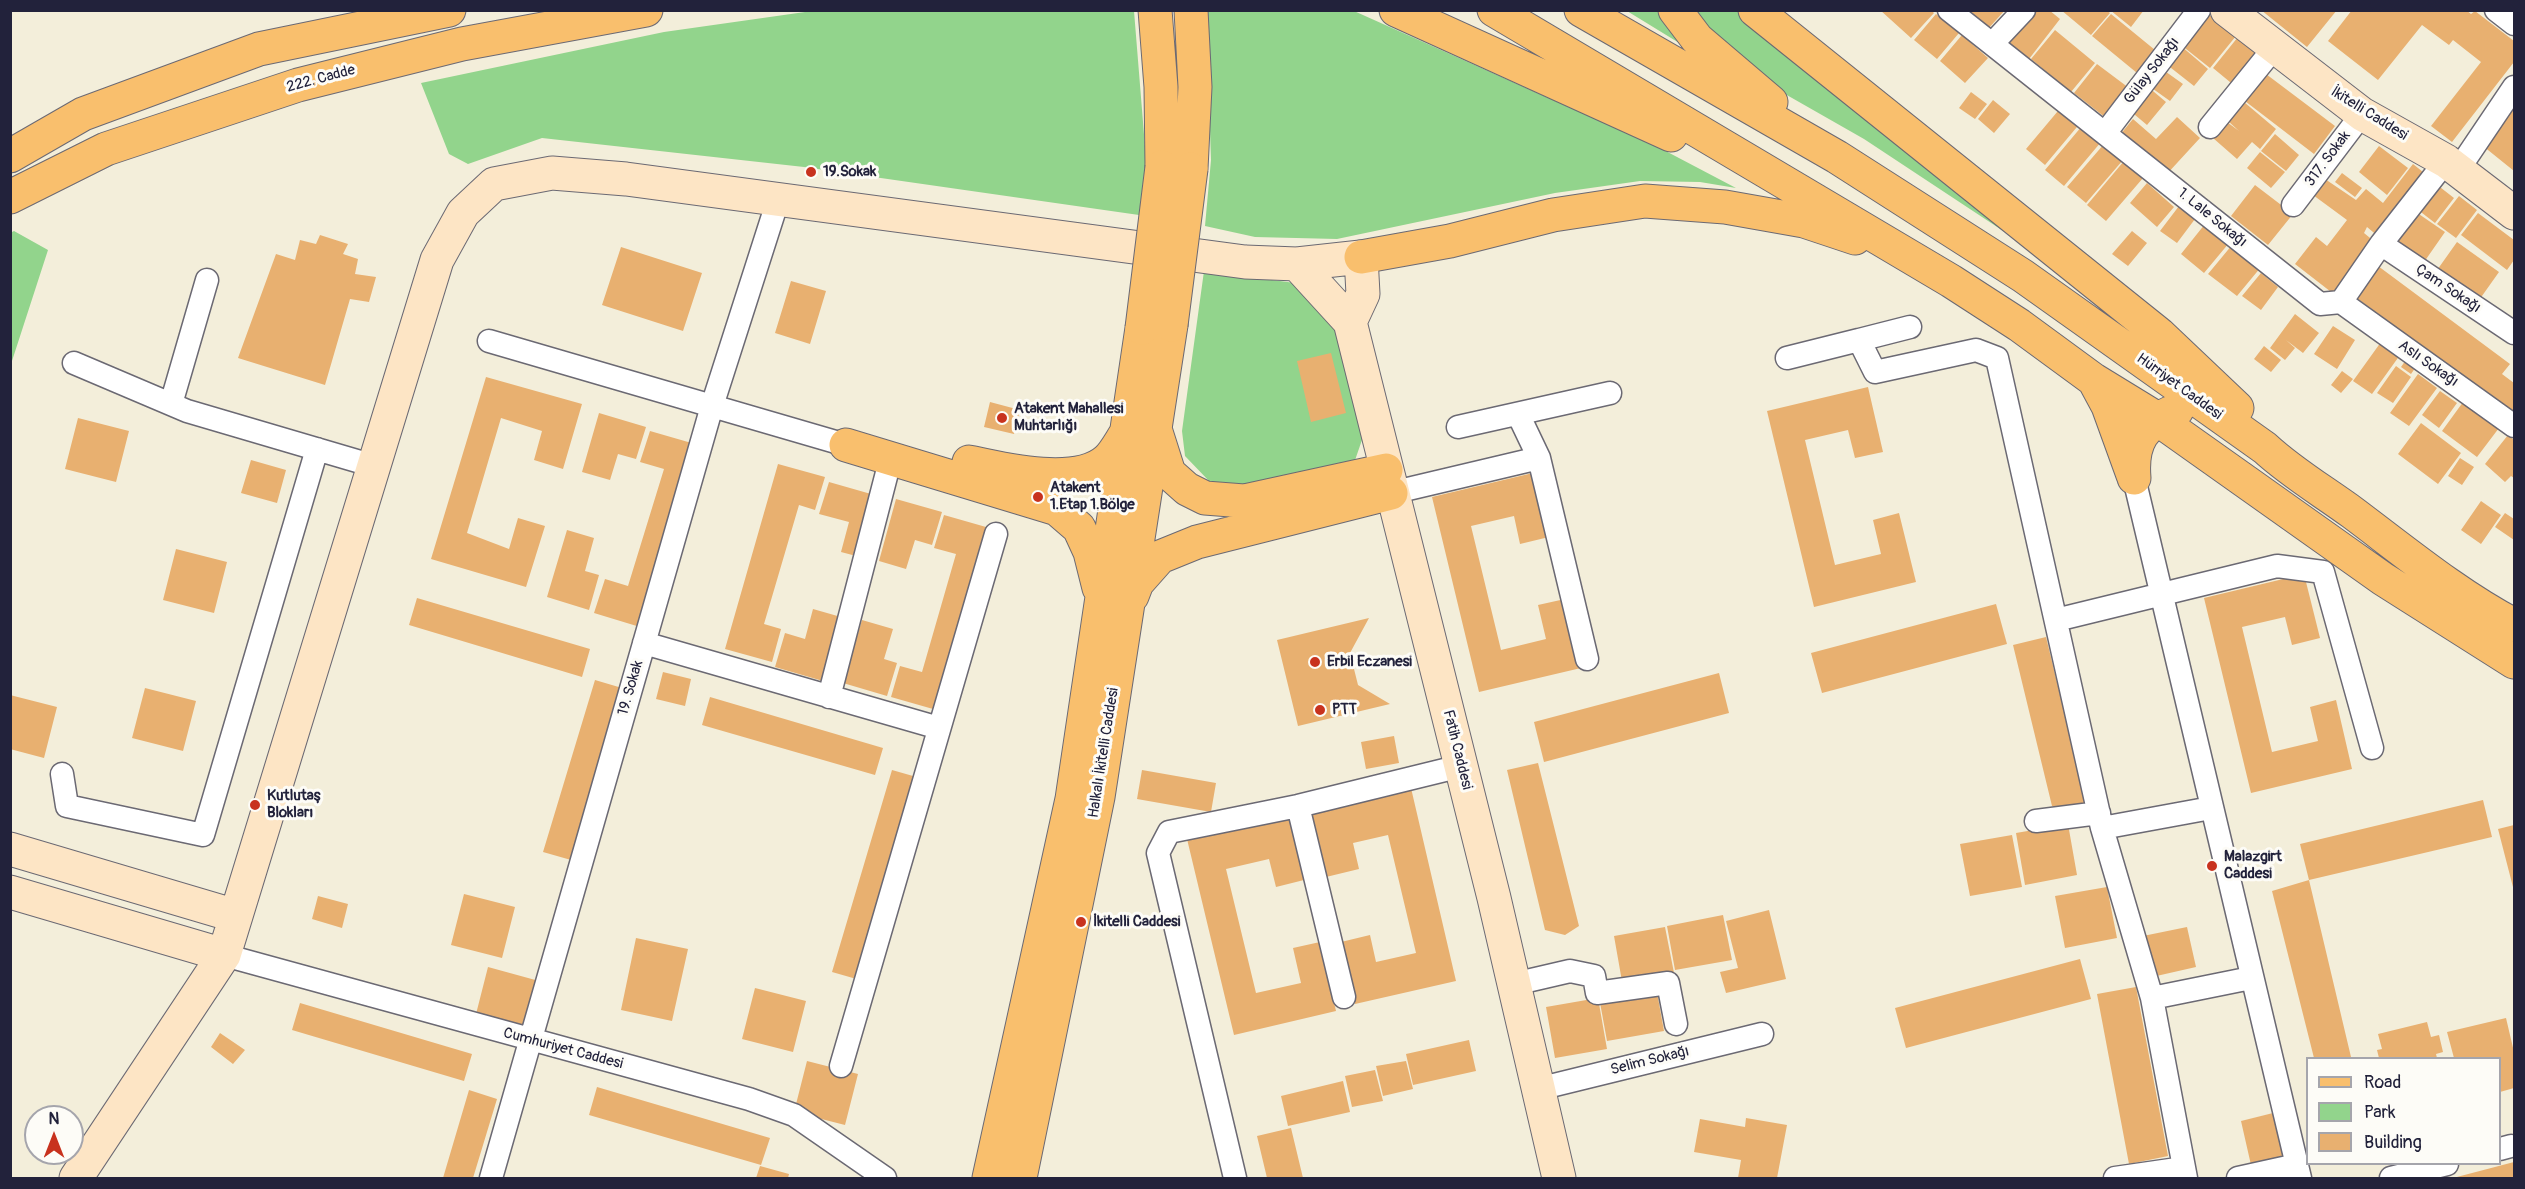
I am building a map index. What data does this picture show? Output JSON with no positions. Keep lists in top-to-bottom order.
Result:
{
  "streets": {
    "main road": ["222. Cadde", "Hürriyet Caddesi", "Halkalı İkitelli Caddesi"],
    "street": [
      "Gülay Sokağı",
      "İkitelli Caddesi",
      "317. Sokak",
      "1. Lale Sokağı",
      "Çam Sokağı",
      "Aslı Sokağı",
      "19. Sokak",
      "Fatih Caddesi",
      "Cumhuriyet Caddesi",
      "Selim Sokağı"
    ]
  },
  "crossings": [
    ["Gülay Sokağı", "1. Lale Sokağı"],
    ["İkitelli Caddesi", "317. Sokak"],
    ["1. Lale Sokağı", "Aslı Sokağı"],
    ["19. Sokak", "Cumhuriyet Caddesi"],
    ["Fatih Caddesi", "Selim Sokağı"]
  ],
  "places": [
    "19.Sokak",
    "Atakent Mahallesi Muhtarlığı",
    "Atakent 1.Etap 1.Bölge",
    "Erbil Eczanesi",
    "PTT",
    "Kutlutaş Blokları",
    "Malazgirt Caddesi",
    "İkitelli Caddesi"
  ],
  "legend": ["Road", "Park", "Building"],
  "north": "top"
}
